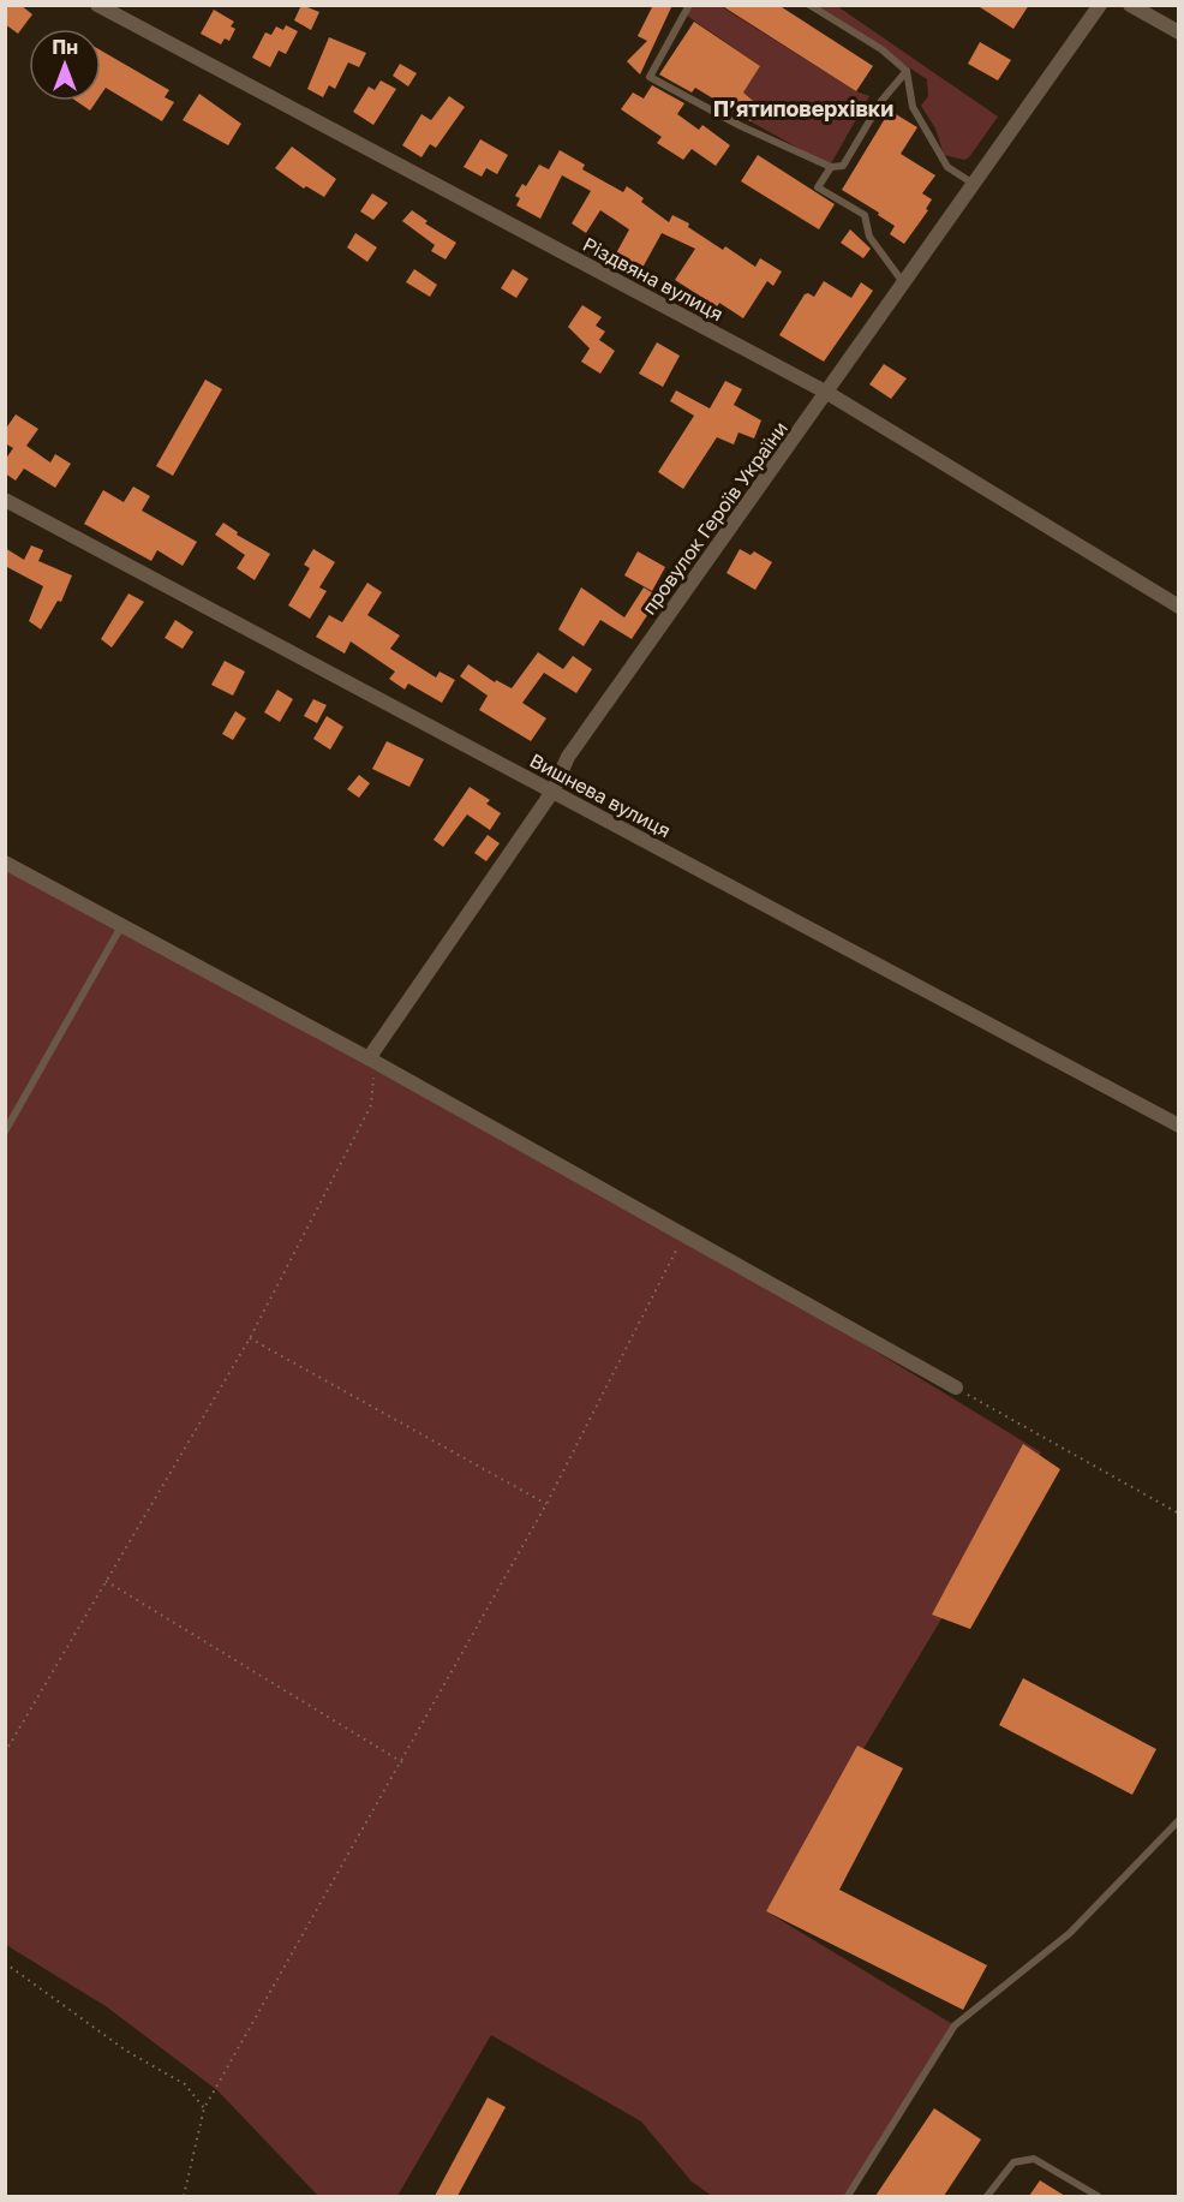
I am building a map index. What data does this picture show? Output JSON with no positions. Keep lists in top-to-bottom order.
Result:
{
  "streets": {
    "street": ["Різдвяна вулиця", "провулок Героїв України", "Вишнева вулиця"]
  },
  "crossings": [
    ["Різдвяна вулиця", "провулок Героїв України"],
    ["провулок Героїв України", "Вишнева вулиця"]
  ],
  "districts": ["П’ятиповерхівки"],
  "north": "top"
}
